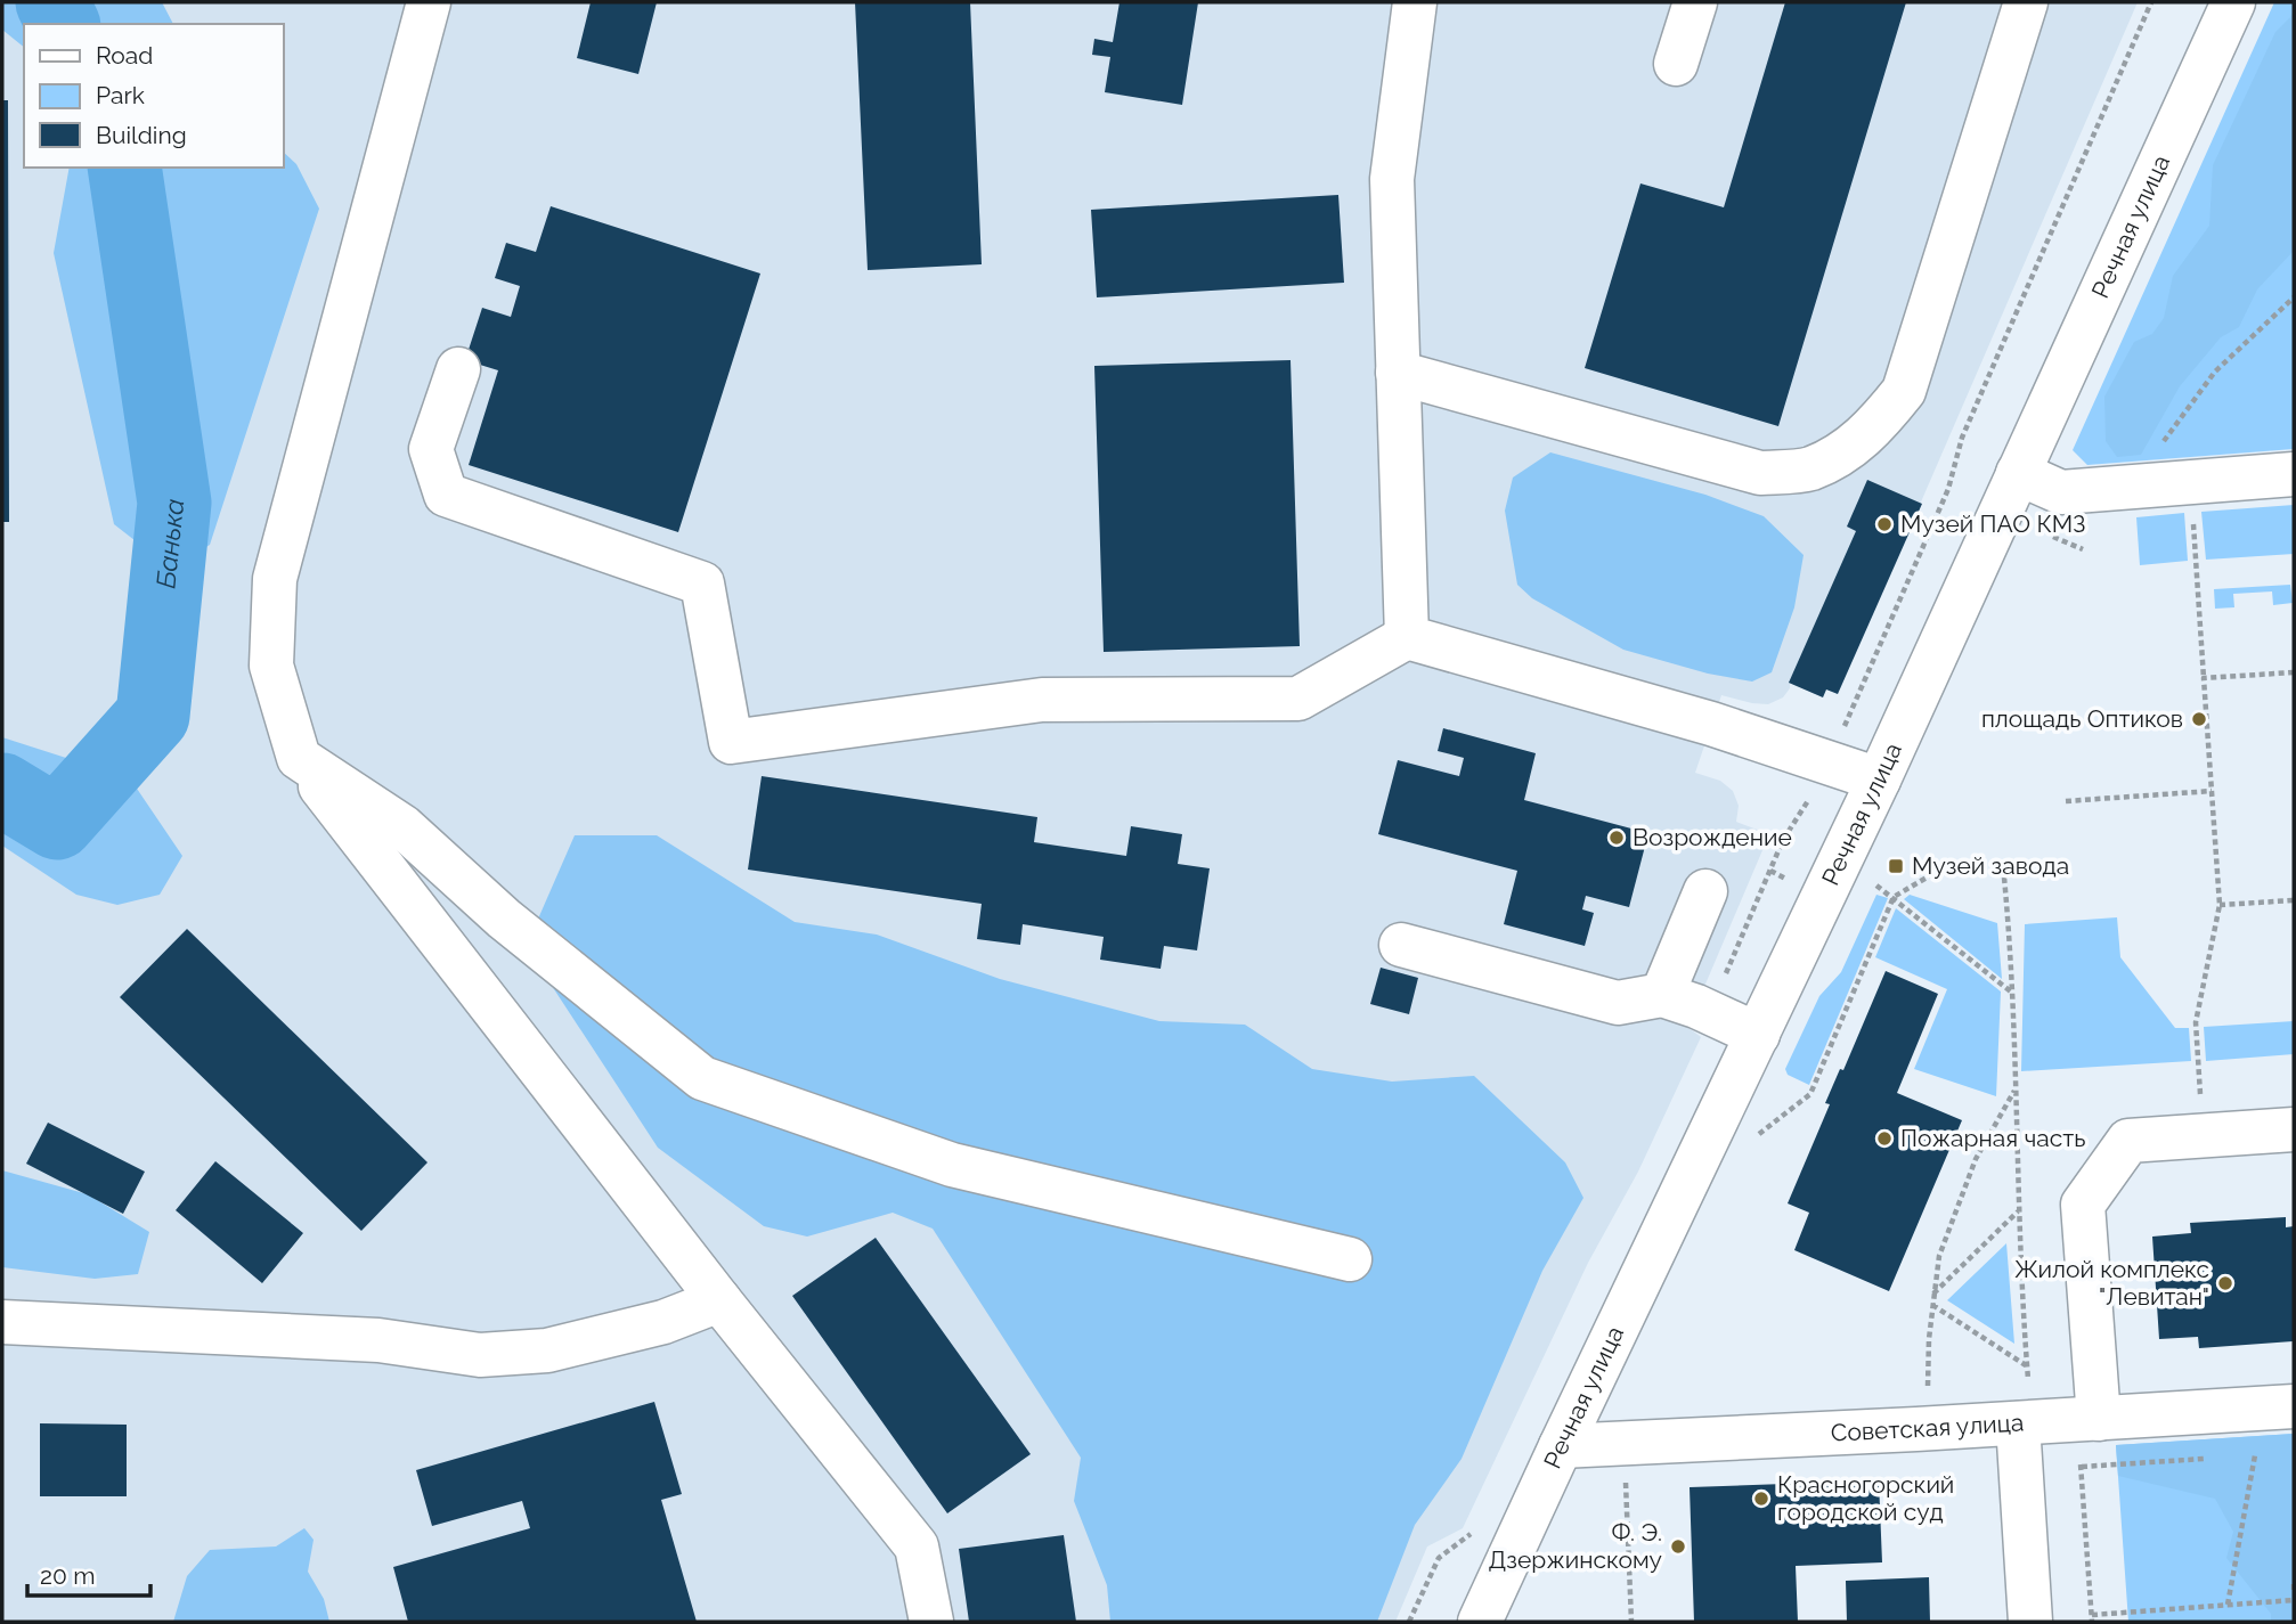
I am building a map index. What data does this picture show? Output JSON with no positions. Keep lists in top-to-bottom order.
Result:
{
  "streets": {
    "main road": ["Речная улица", "Советская улица"]
  },
  "crossings": [
    ["Речная улица", "Советская улица"]
  ],
  "water": ["Банька"],
  "places": {
    "other": [
      "Музей ПАО КМЗ",
      "площадь Оптиков",
      "Возрождение",
      "Пожарная часть",
      "Жилой комплекс \"Левитан\"",
      "Красногорский городской суд",
      "Ф. Э. Дзержинскому"
    ],
    "transit": ["Музей завода"]
  },
  "legend": ["Road", "Park", "Building"],
  "scale_bar": "20 m"
}
